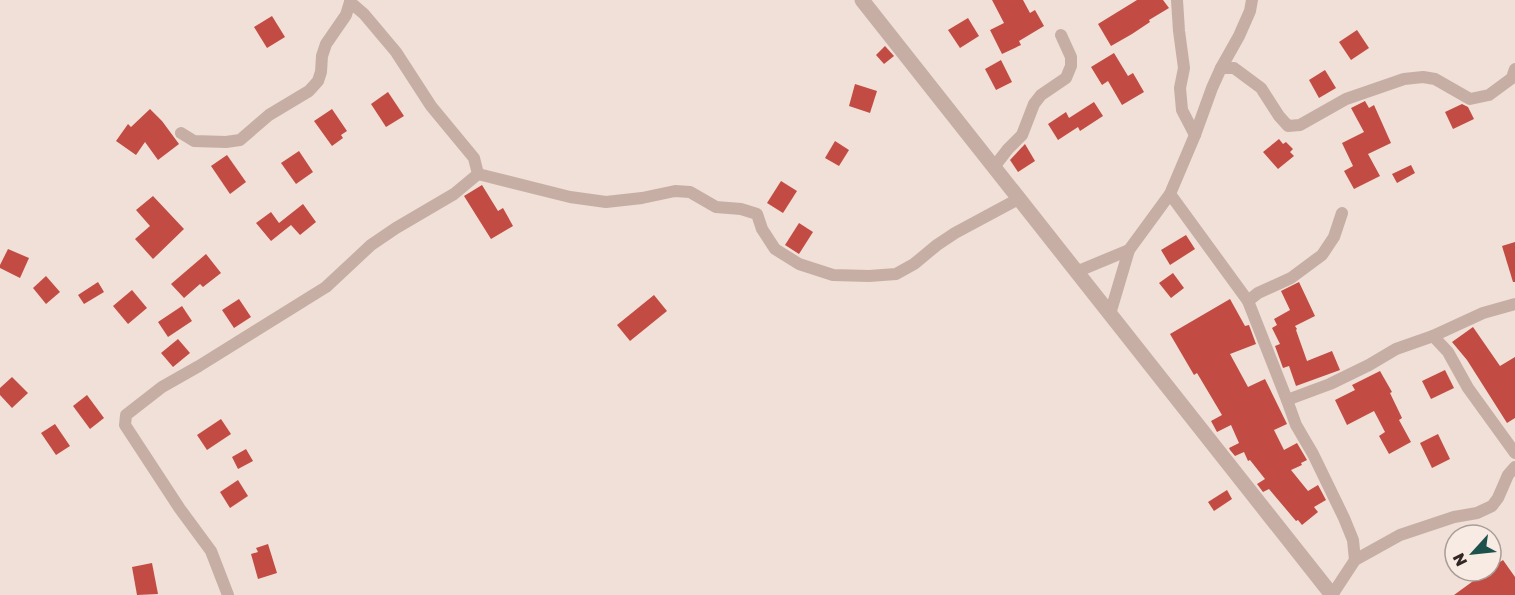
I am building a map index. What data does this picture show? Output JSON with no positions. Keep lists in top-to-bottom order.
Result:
{
  "north": "bottom left"
}
